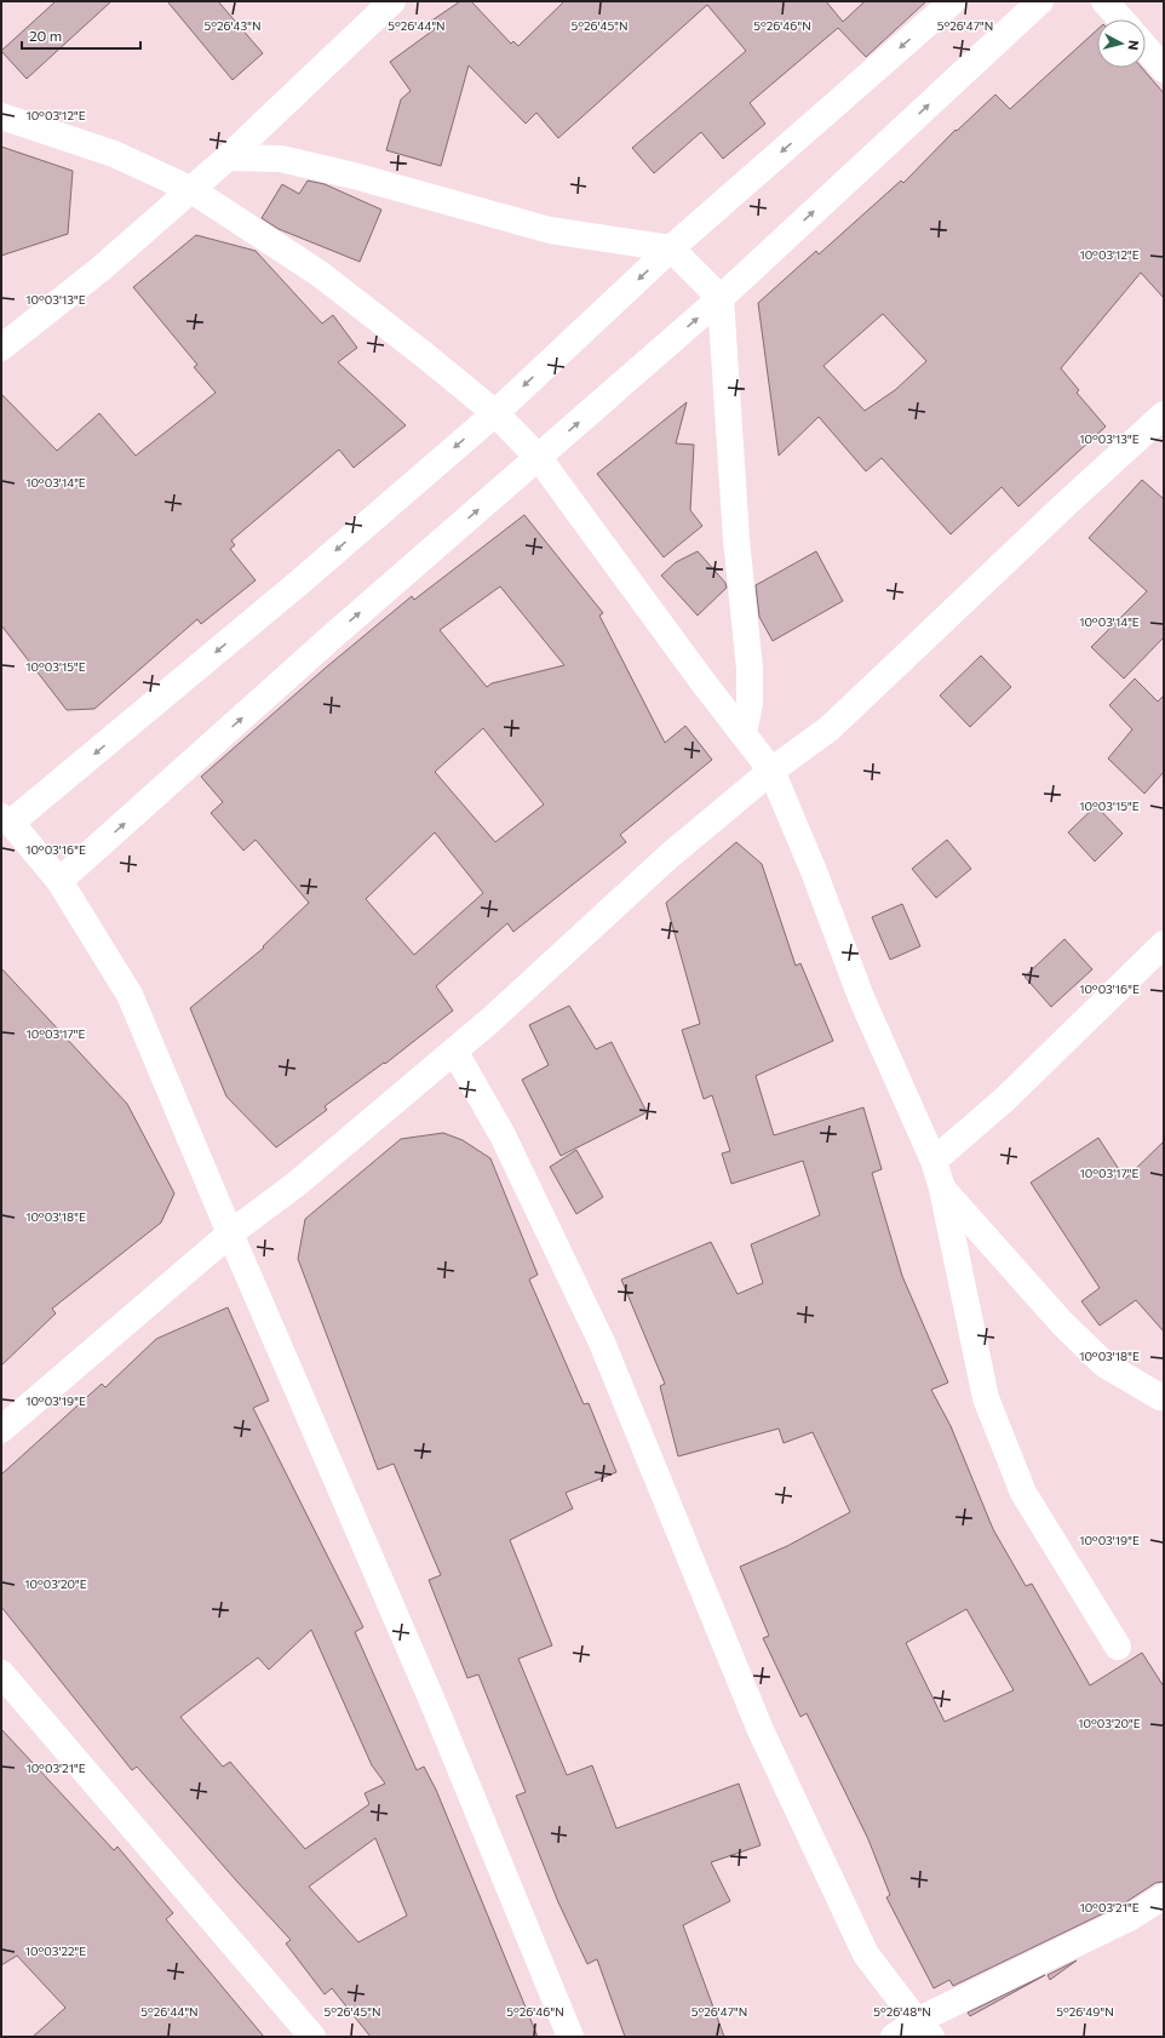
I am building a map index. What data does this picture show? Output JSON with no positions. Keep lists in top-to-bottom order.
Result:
{
  "scale_bar": "20 m",
  "north": "right",
  "coordinates": [
    "5°26'43\"N",
    "5°26'44\"N",
    "5°26'45\"N",
    "5°26'46\"N",
    "5°26'47\"N",
    "10°03'12\"E",
    "10°03'13\"E",
    "10°03'14\"E",
    "10°03'15\"E",
    "10°03'16\"E",
    "10°03'17\"E",
    "10°03'18\"E",
    "10°03'19\"E",
    "10°03'20\"E",
    "10°03'21\"E",
    "10°03'22\"E",
    "5°26'48\"N",
    "5°26'49\"N"
  ]
}
